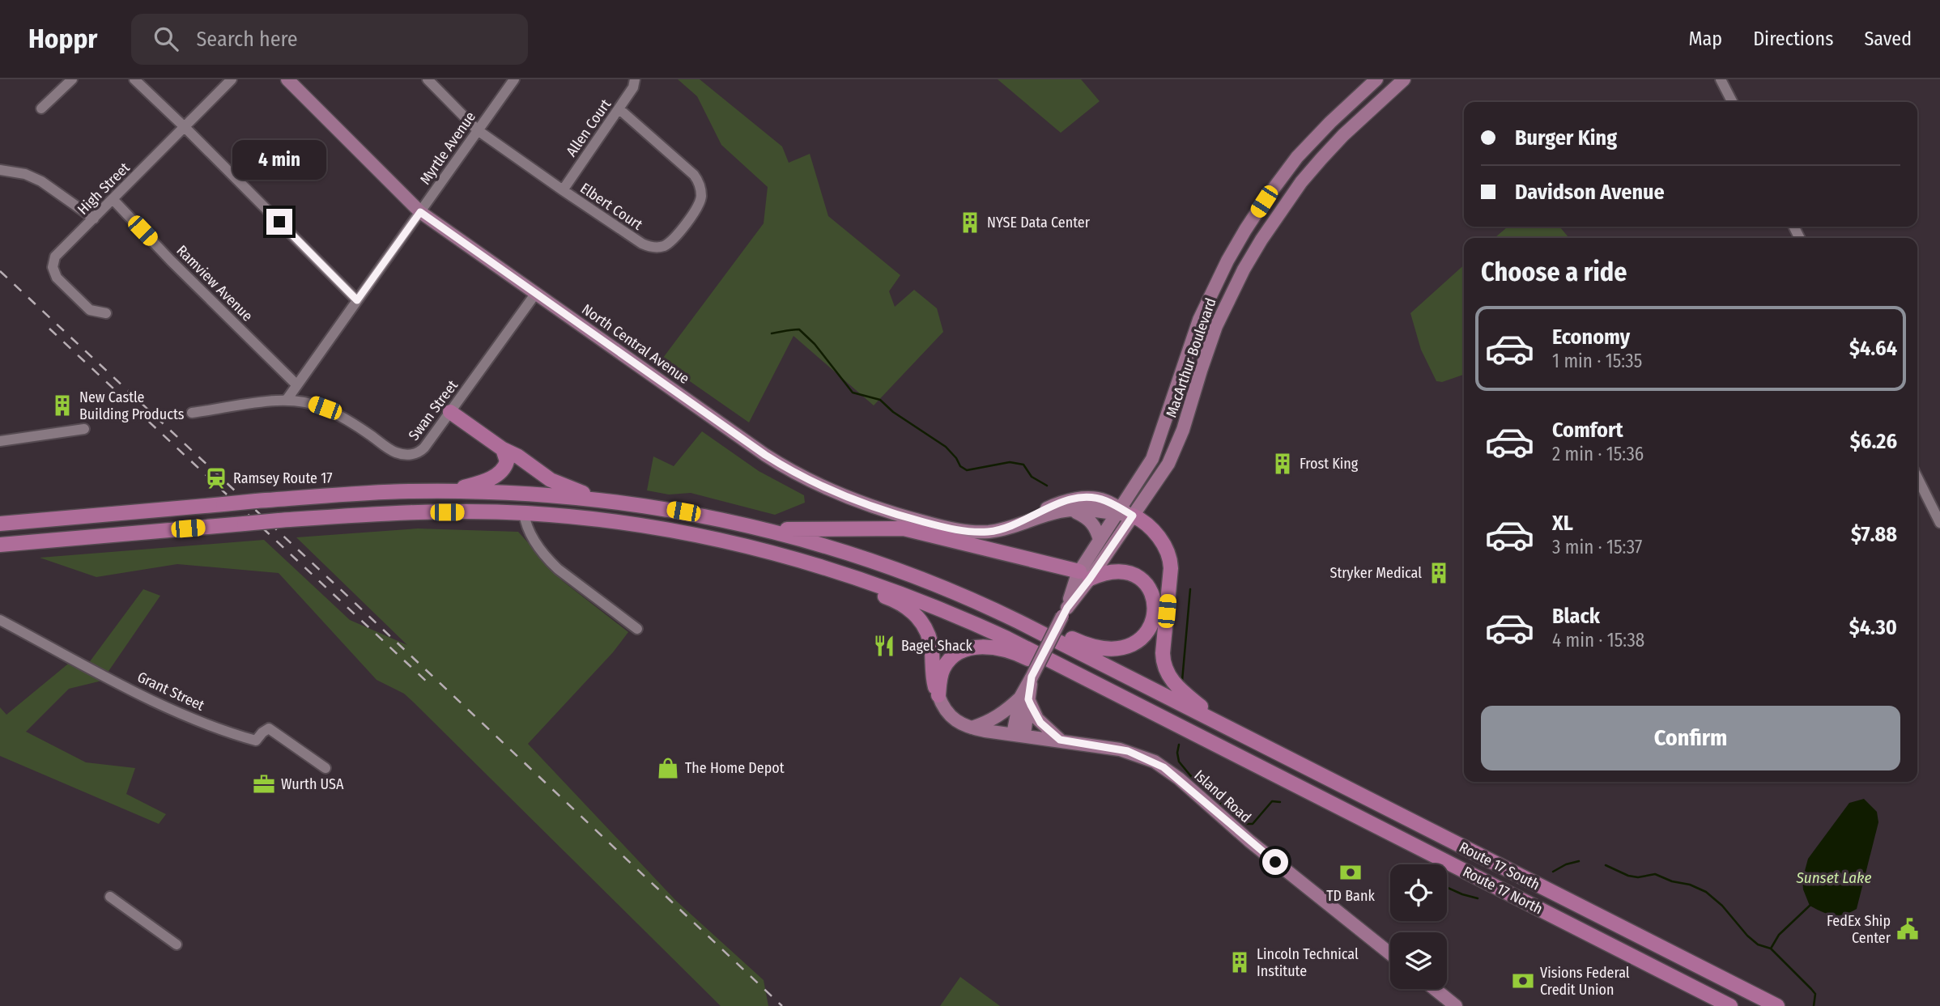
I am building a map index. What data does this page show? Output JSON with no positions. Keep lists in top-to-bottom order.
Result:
{
  "streets": {
    "highway": ["Route 17 South", "Route 17 North"],
    "main road": ["North Central Avenue", "MacArthur Boulevard", "Island Road"],
    "street": [
      "Allen Court",
      "Myrtle Avenue",
      "High Street",
      "Elbert Court",
      "Ramview Avenue",
      "Swan Street",
      "Grant Street"
    ]
  },
  "crossings": [
    ["Allen Court", "Elbert Court"],
    ["Myrtle Avenue", "Elbert Court"],
    ["Myrtle Avenue", "Ramview Avenue"],
    ["Myrtle Avenue", "North Central Avenue"],
    ["Myrtle Avenue", "Swan Street"],
    ["High Street", "Ramview Avenue"],
    ["North Central Avenue", "MacArthur Boulevard"],
    ["North Central Avenue", "Swan Street"],
    ["MacArthur Boulevard", "Island Road"]
  ],
  "water": ["Sunset Lake"],
  "places": {
    "building": [
      "NYSE Data Center",
      "New Castle Building Products",
      "Frost King",
      "Stryker Medical",
      "Lincoln Technical Institute"
    ],
    "station": ["Ramsey Route 17"],
    "restaurant": ["Bagel Shack"],
    "shop": ["The Home Depot"],
    "office": ["Wurth USA"],
    "bank": ["TD Bank", "Visions Federal Credit Union"],
    "public building": ["FedEx Ship Center"]
  },
  "page": {
    "header": "Hoppr",
    "search": "Search here",
    "nav": ["Map", "Directions", "Saved"],
    "banner": ["Burger King", "Davidson Avenue"],
    "bubble": "4 min",
    "heading": "Choose a ride",
    "list": [
      {
        "name": "Economy",
        "note": "1 min · 15:35",
        "value": "$4.64"
      },
      {
        "name": "Comfort",
        "note": "2 min · 15:36",
        "value": "$6.26"
      },
      {
        "name": "XL",
        "note": "3 min · 15:37",
        "value": "$7.88"
      },
      {
        "name": "Black",
        "note": "4 min · 15:38",
        "value": "$4.30"
      }
    ],
    "buttons": "Confirm"
  }
}
